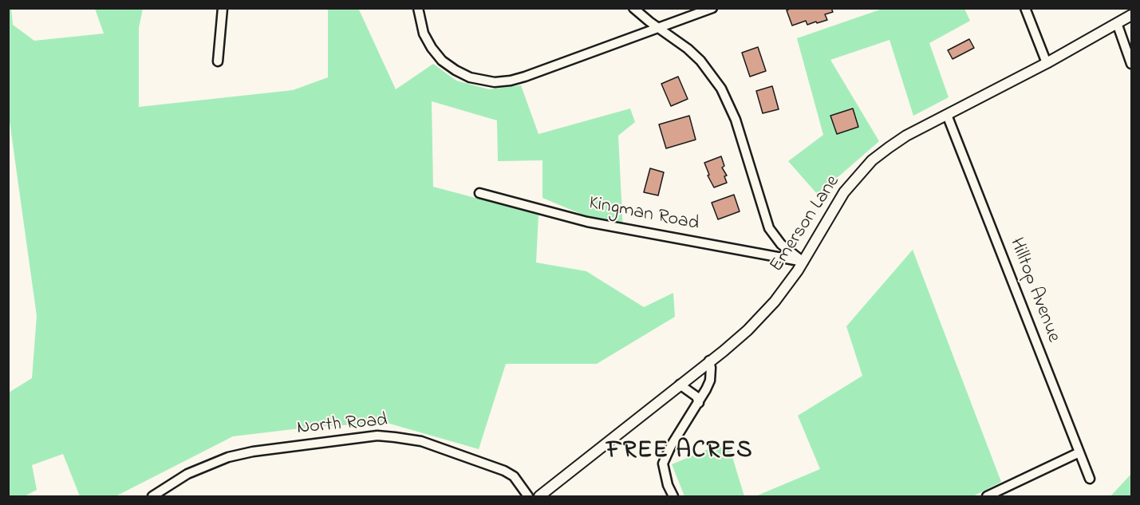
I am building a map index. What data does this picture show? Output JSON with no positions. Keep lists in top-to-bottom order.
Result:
{
  "streets": {
    "street": [
      "Kingman Road",
      "Emerson Lane",
      "Hilltop Avenue",
      "North Road"
    ]
  },
  "crossings": [
    ["Kingman Road", "Emerson Lane"],
    ["Emerson Lane", "Hilltop Avenue"]
  ],
  "districts": ["FREE ACRES"]
}
